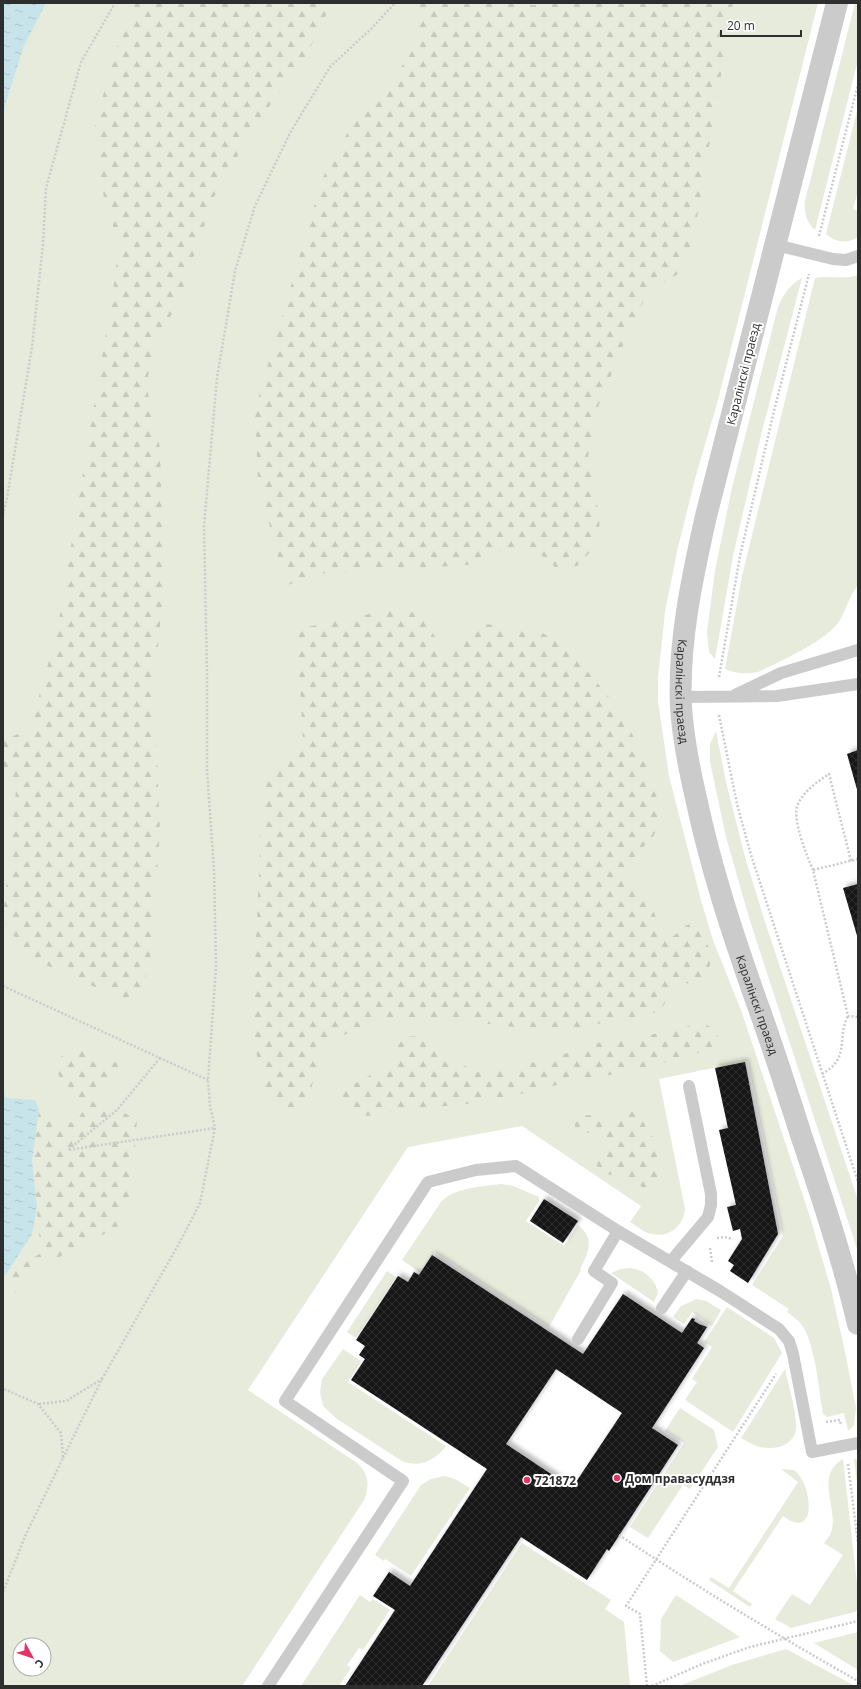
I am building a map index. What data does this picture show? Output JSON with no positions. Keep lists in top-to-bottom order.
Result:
{
  "streets": {
    "street": ["Каралінскі праезд"]
  },
  "places": ["Дом правасуддзя", "721872"],
  "scale_bar": "20 m",
  "north": "bottom right"
}
